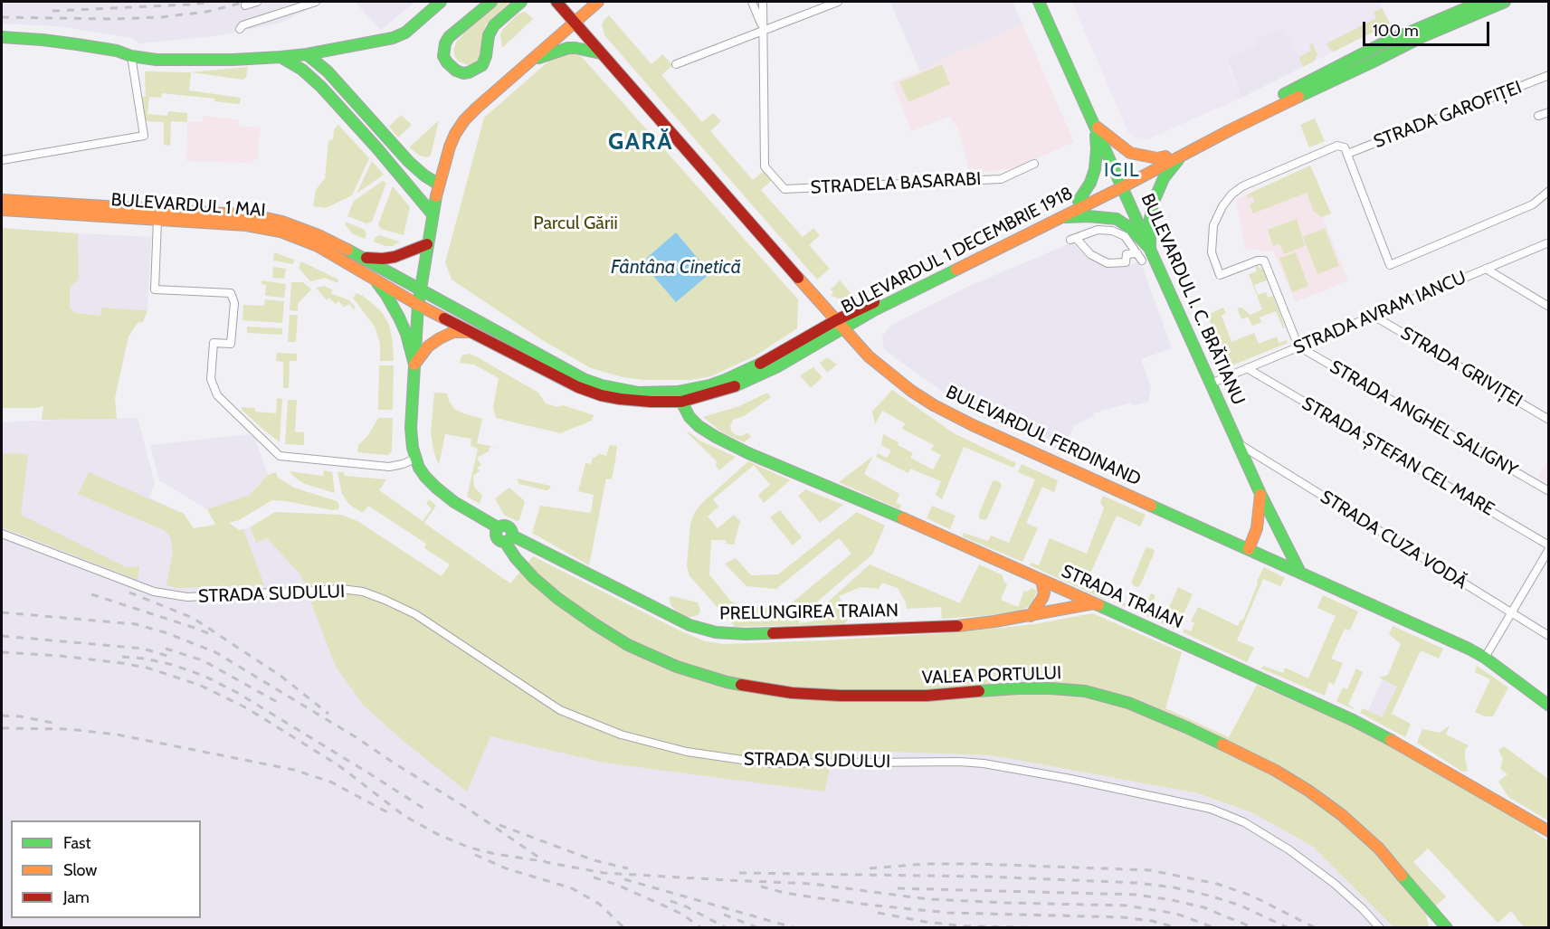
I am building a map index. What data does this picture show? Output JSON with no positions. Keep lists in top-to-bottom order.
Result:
{
  "streets": {
    "main road": [
      "BULEVARDUL 1 MAI",
      "BULEVARDUL 1 DECEMBRIE 1918",
      "BULEVARDUL I. C. BRĂTIANU",
      "BULEVARDUL FERDINAND",
      "STRADA TRAIAN",
      "PRELUNGIREA TRAIAN",
      "VALEA PORTULUI"
    ],
    "street": [
      "STRADA GAROFIȚEI",
      "STRADELA BASARABI",
      "STRADA AVRAM IANCU",
      "STRADA GRIVIȚEI",
      "STRADA ANGHEL SALIGNY",
      "STRADA ȘTEFAN CEL MARE",
      "STRADA CUZA VODĂ",
      "STRADA SUDULUI"
    ]
  },
  "crossings": [
    ["BULEVARDUL 1 MAI", "BULEVARDUL 1 DECEMBRIE 1918"],
    ["BULEVARDUL 1 DECEMBRIE 1918", "BULEVARDUL I. C. BRĂTIANU"],
    ["BULEVARDUL 1 DECEMBRIE 1918", "BULEVARDUL FERDINAND"],
    ["BULEVARDUL 1 DECEMBRIE 1918", "STRADA TRAIAN"],
    ["BULEVARDUL I. C. BRĂTIANU", "STRADA AVRAM IANCU"],
    ["BULEVARDUL I. C. BRĂTIANU", "BULEVARDUL FERDINAND"],
    ["BULEVARDUL I. C. BRĂTIANU", "STRADA CUZA VODĂ"],
    ["STRADA AVRAM IANCU", "STRADA GRIVIȚEI"],
    ["STRADA AVRAM IANCU", "STRADA ANGHEL SALIGNY"],
    ["STRADA AVRAM IANCU", "STRADA ȘTEFAN CEL MARE"],
    ["STRADA TRAIAN", "PRELUNGIREA TRAIAN"],
    ["PRELUNGIREA TRAIAN", "VALEA PORTULUI"]
  ],
  "districts": ["GARĂ", "ICIL"],
  "water": ["Fântâna Cinetică"],
  "parks": ["Parcul Gării"],
  "legend": ["Fast", "Slow", "Jam"],
  "scale_bar": "100 m"
}
